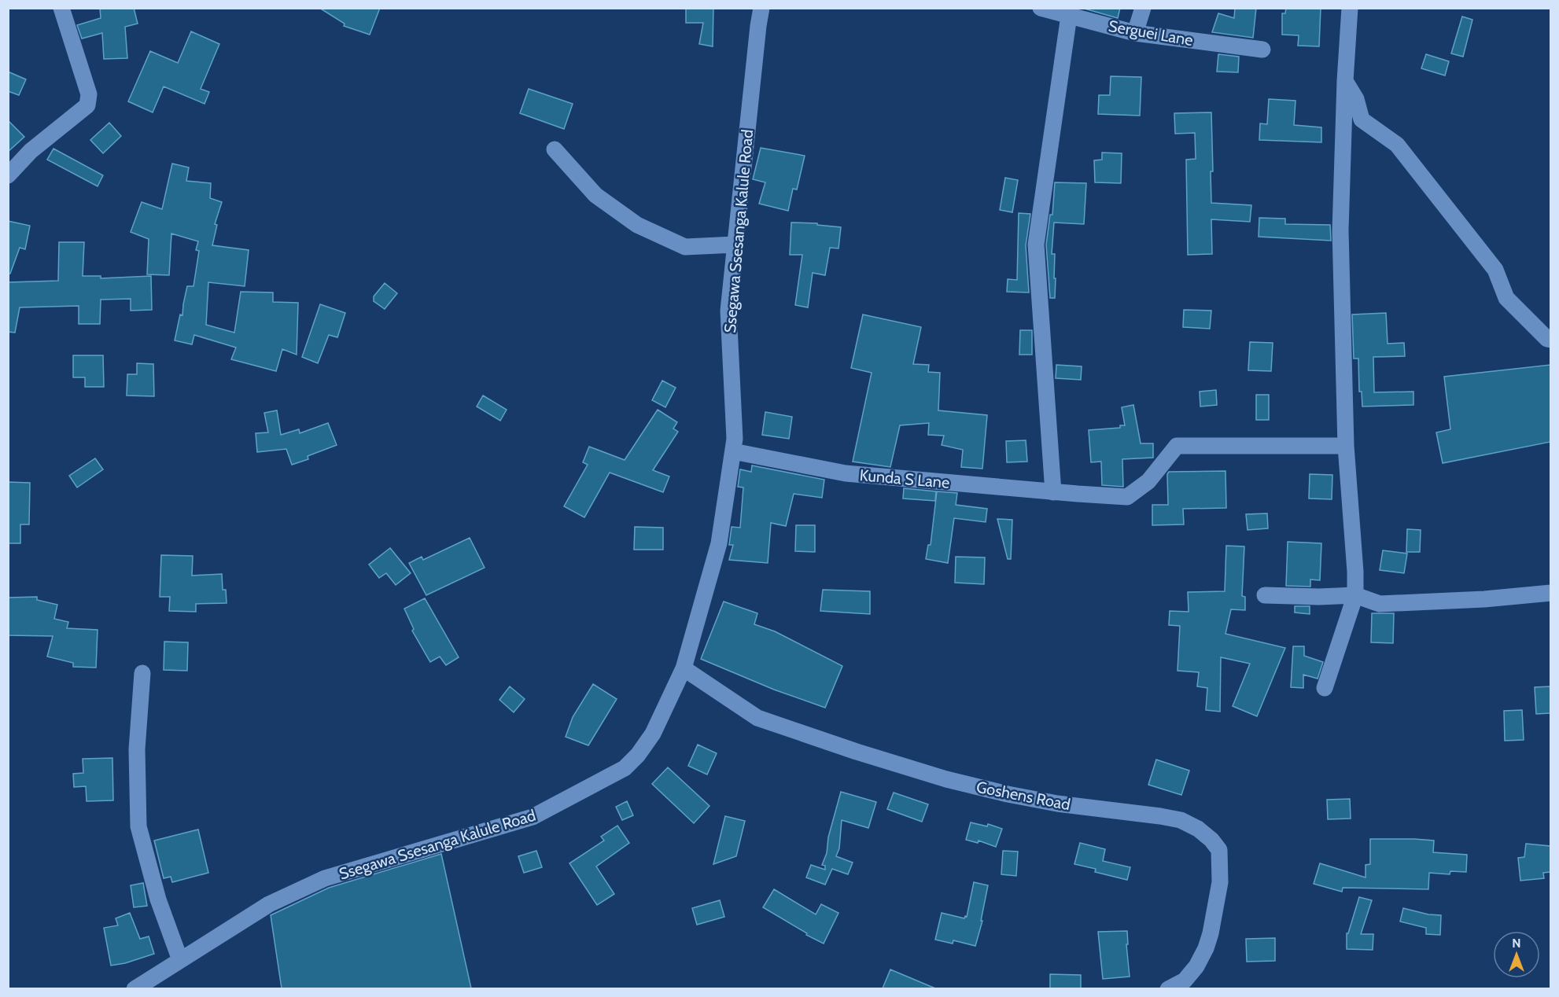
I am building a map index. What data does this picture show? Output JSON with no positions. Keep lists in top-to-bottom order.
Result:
{
  "streets": {
    "street": [
      "Serguei Lane",
      "Ssegawa Ssesanga Kalule Road",
      "Kunda S Lane",
      "Goshens Road"
    ]
  },
  "crossings": [
    ["Ssegawa Ssesanga Kalule Road", "Kunda S Lane"],
    ["Ssegawa Ssesanga Kalule Road", "Goshens Road"]
  ],
  "north": "top"
}
